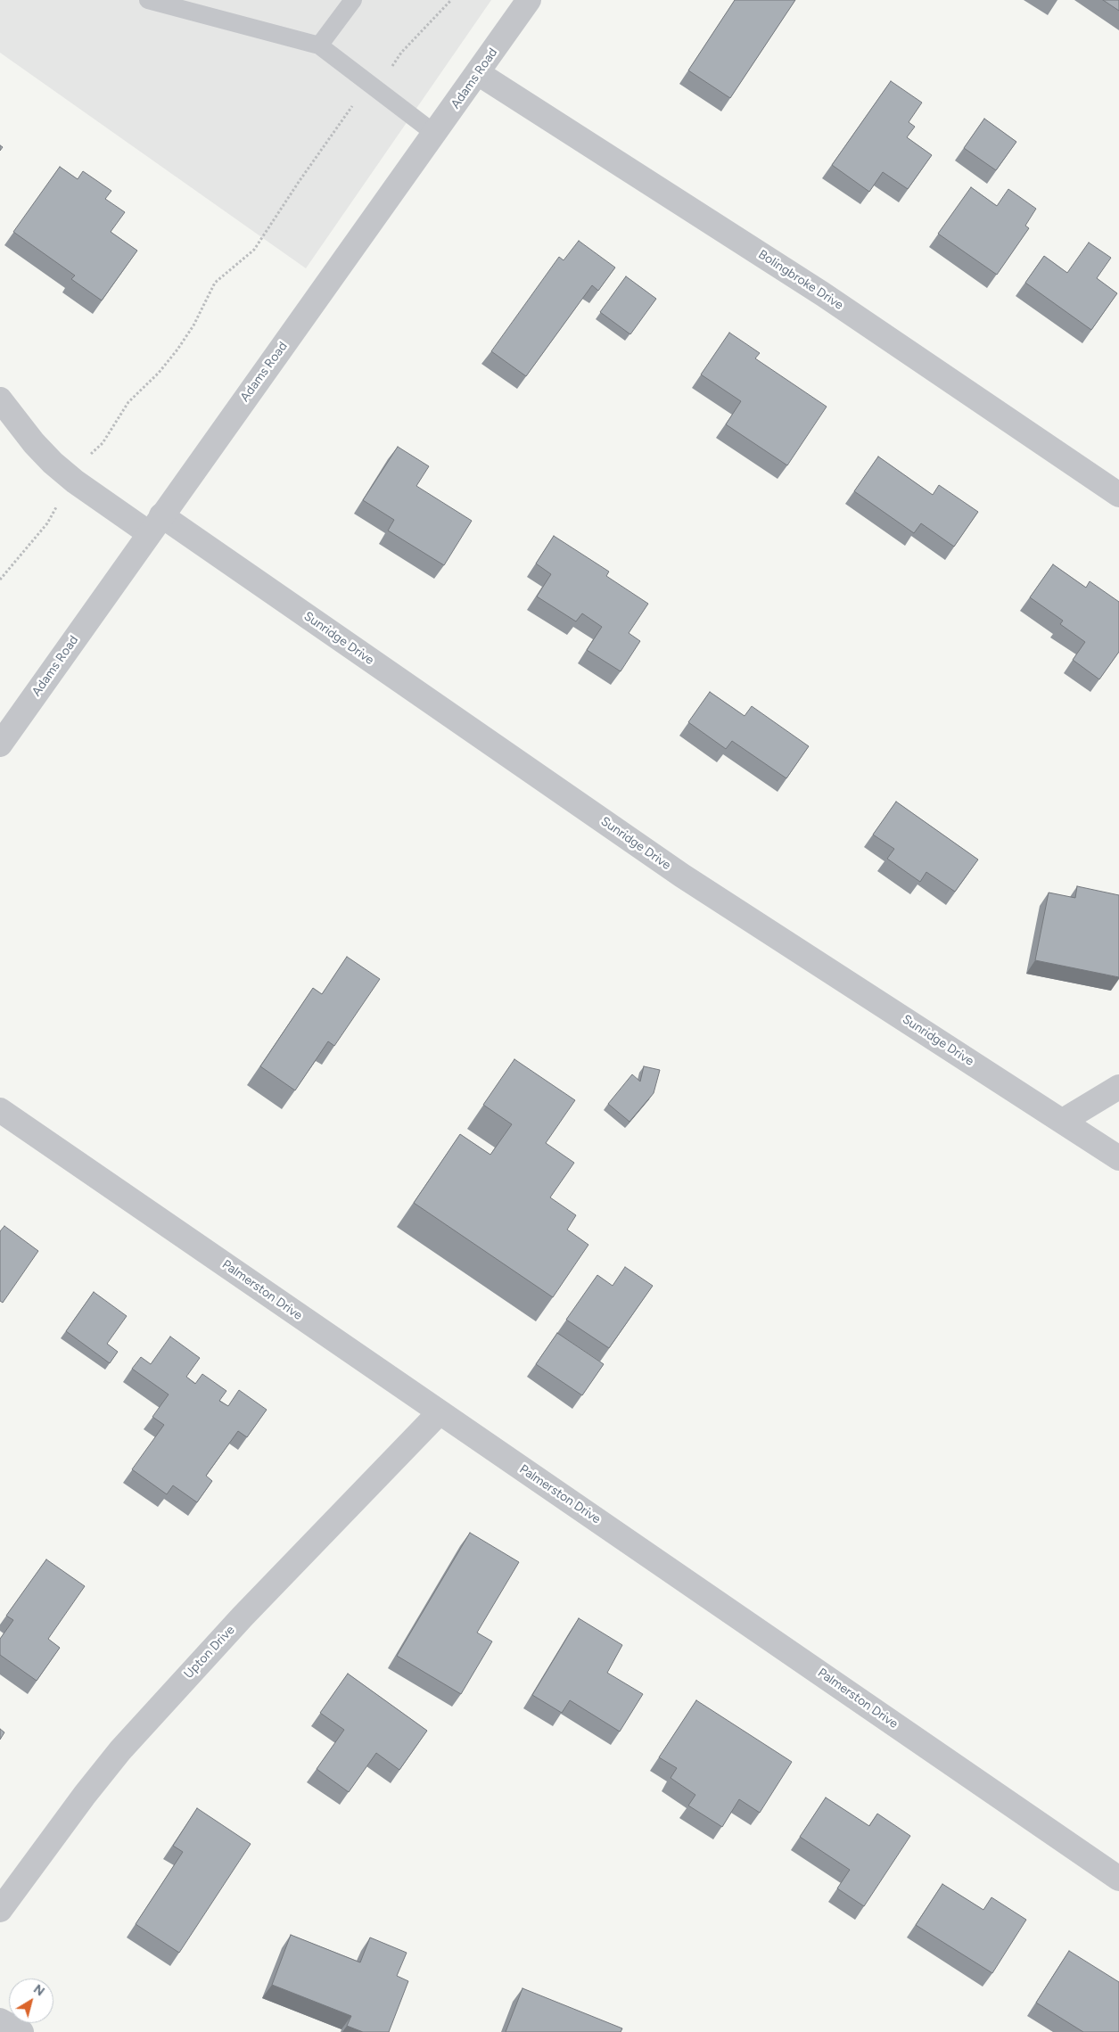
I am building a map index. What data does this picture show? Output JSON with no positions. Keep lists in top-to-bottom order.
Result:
{
  "streets": {
    "street": [
      "Adams Road",
      "Bolingbroke Drive",
      "Sunridge Drive",
      "Palmerston Drive",
      "Upton Drive"
    ]
  },
  "crossings": [
    ["Adams Road", "Bolingbroke Drive"],
    ["Adams Road", "Sunridge Drive"],
    ["Palmerston Drive", "Upton Drive"]
  ],
  "north": "top right"
}
